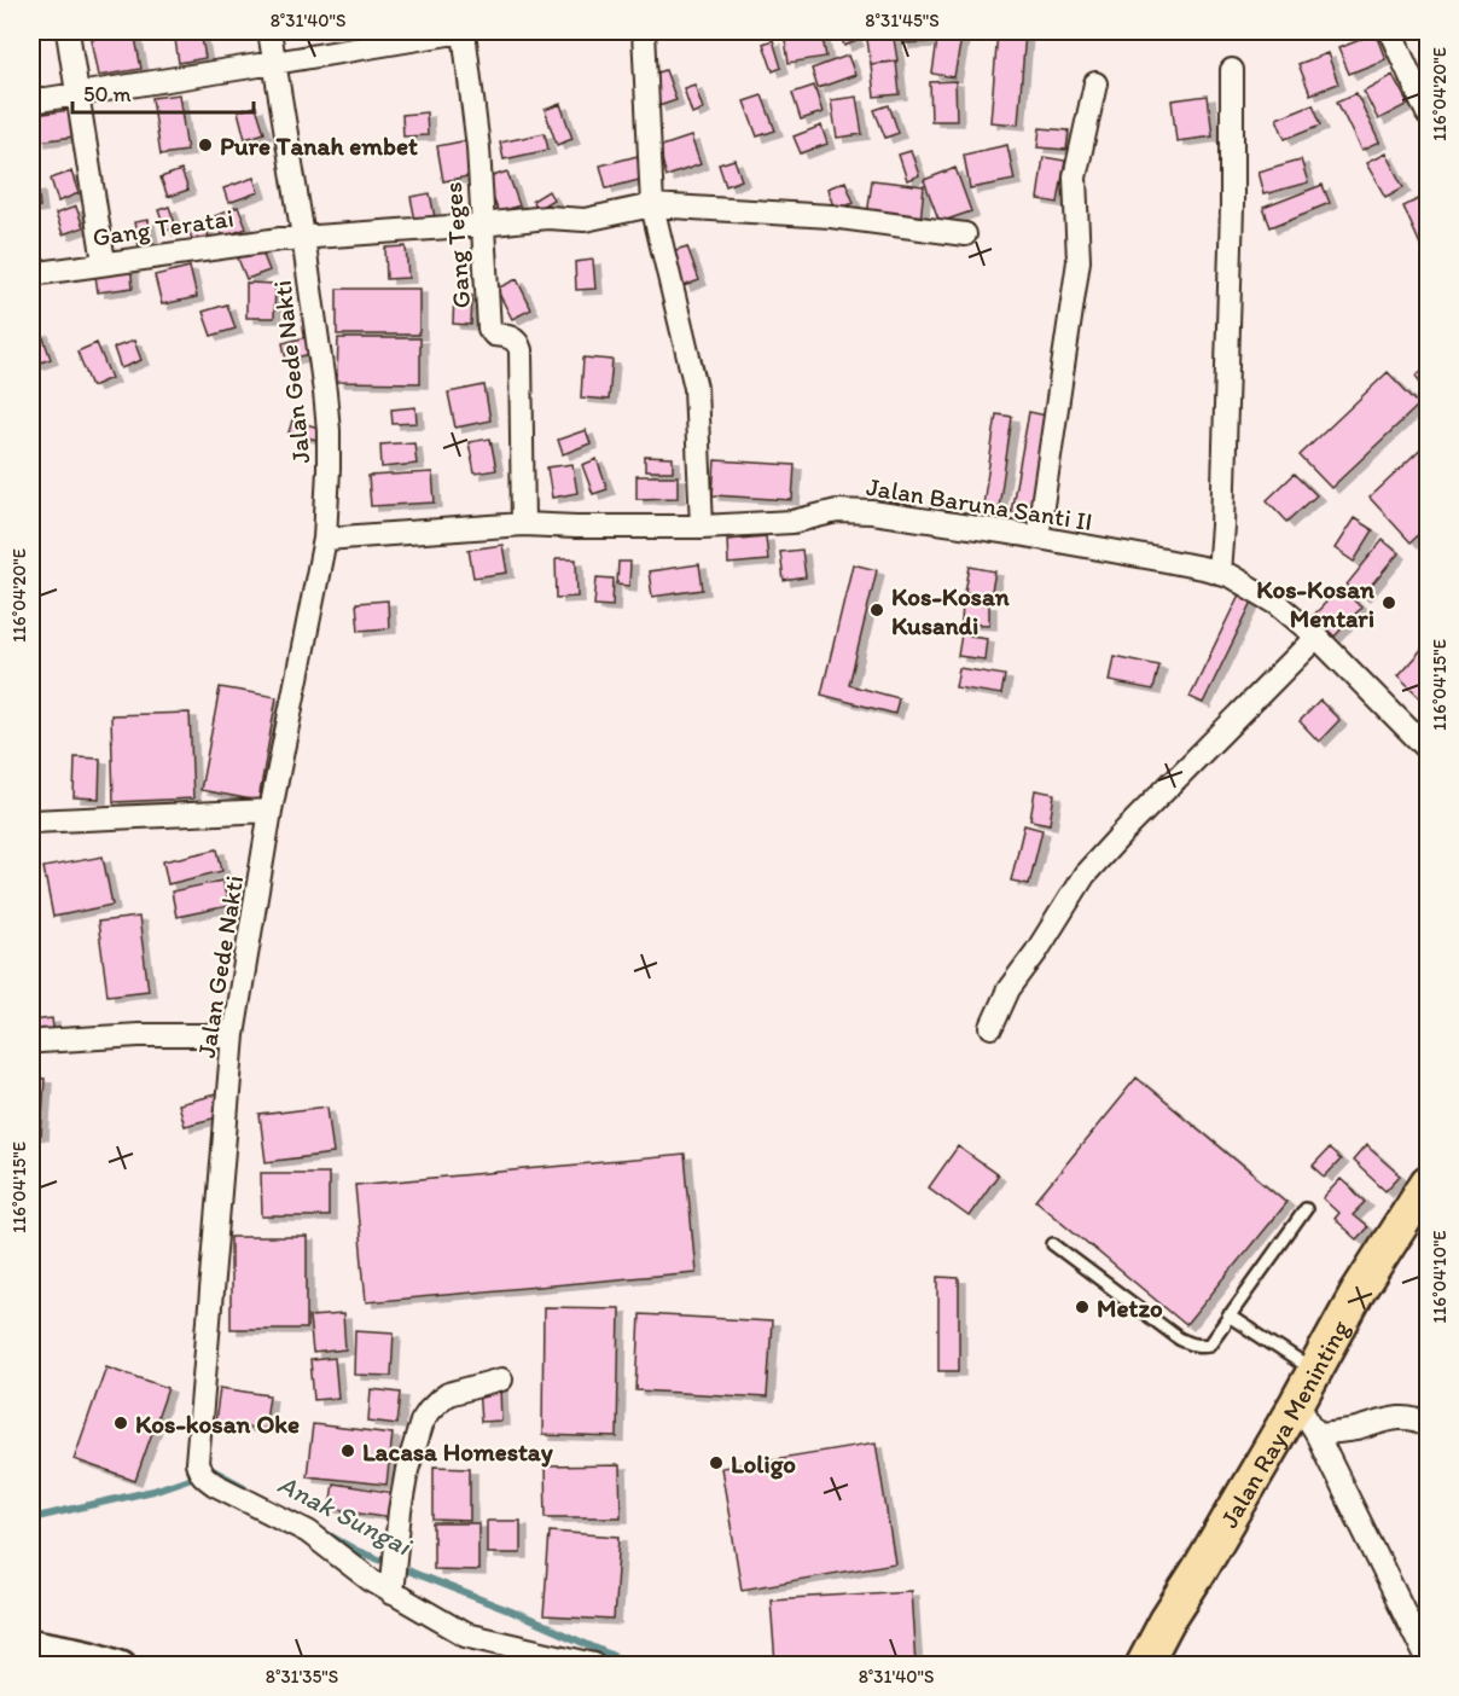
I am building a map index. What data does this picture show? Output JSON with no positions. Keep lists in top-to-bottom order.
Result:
{
  "streets": {
    "highway": ["Jalan Raya Meninting"],
    "street": [
      "Gang Teratai",
      "Gang Teges",
      "Jalan Gede Nakti",
      "Jalan Baruna Santi II"
    ]
  },
  "crossings": [
    ["Gang Teratai", "Gang Teges"],
    ["Gang Teratai", "Jalan Gede Nakti"],
    ["Gang Teges", "Jalan Baruna Santi II"],
    ["Jalan Gede Nakti", "Jalan Baruna Santi II"]
  ],
  "water": ["Anak Sungai"],
  "places": [
    "Pure Tanah embet",
    "Kos-Kosan Mentari",
    "Kos-Kosan Kusandi",
    "Metzo",
    "Kos-kosan Oke",
    "Lacasa Homestay",
    "Loligo"
  ],
  "scale_bar": "50 m",
  "coordinates": [
    "8°31'40\"S",
    "8°31'45\"S",
    "116°04'20\"E",
    "116°04'15\"E",
    "116°04'10\"E",
    "8°31'35\"S"
  ]
}
